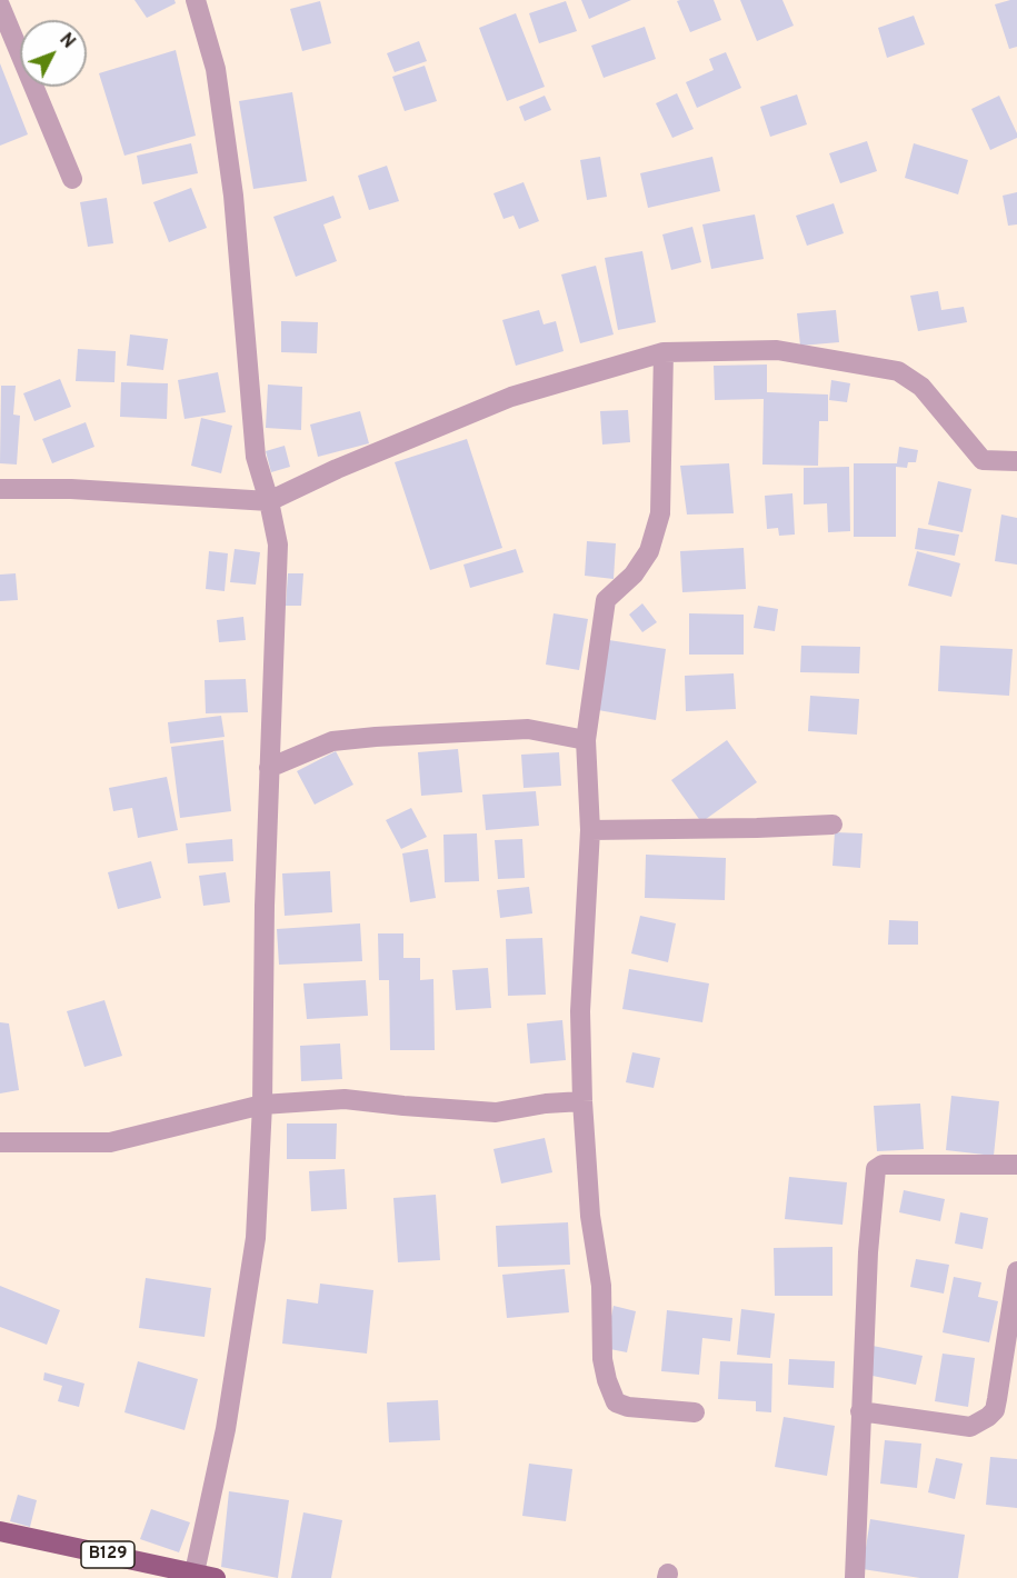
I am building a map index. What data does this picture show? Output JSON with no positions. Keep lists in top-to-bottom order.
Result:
{
  "streets": {
    "main road": ["B129"]
  },
  "north": "top right"
}
